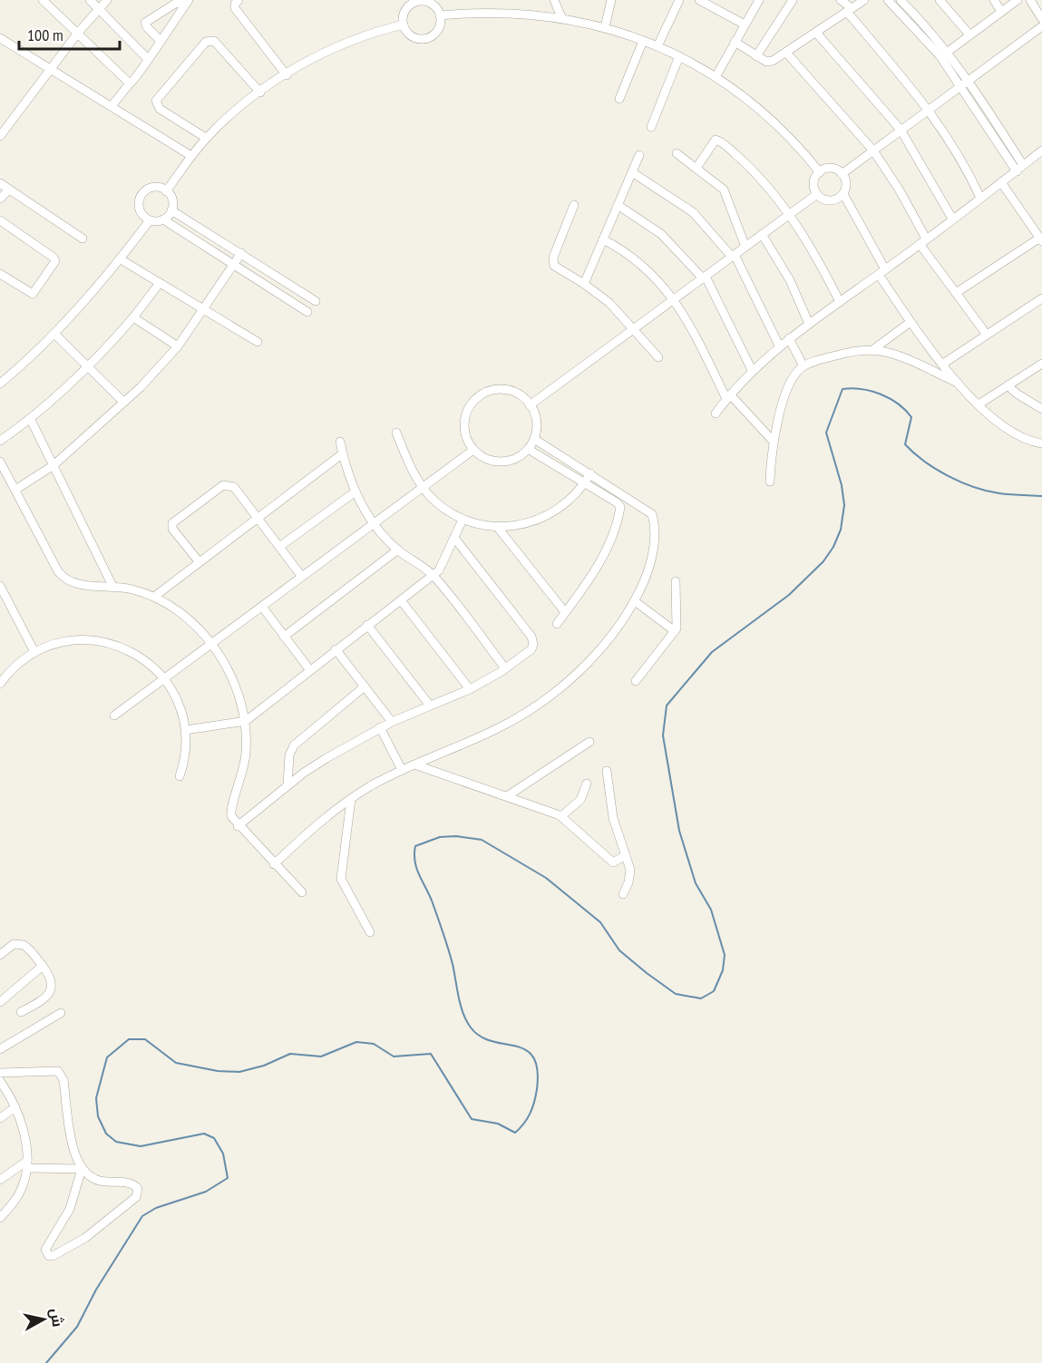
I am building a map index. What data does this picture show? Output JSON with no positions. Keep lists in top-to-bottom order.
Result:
{
  "scale_bar": "100 m",
  "north": "right"
}
